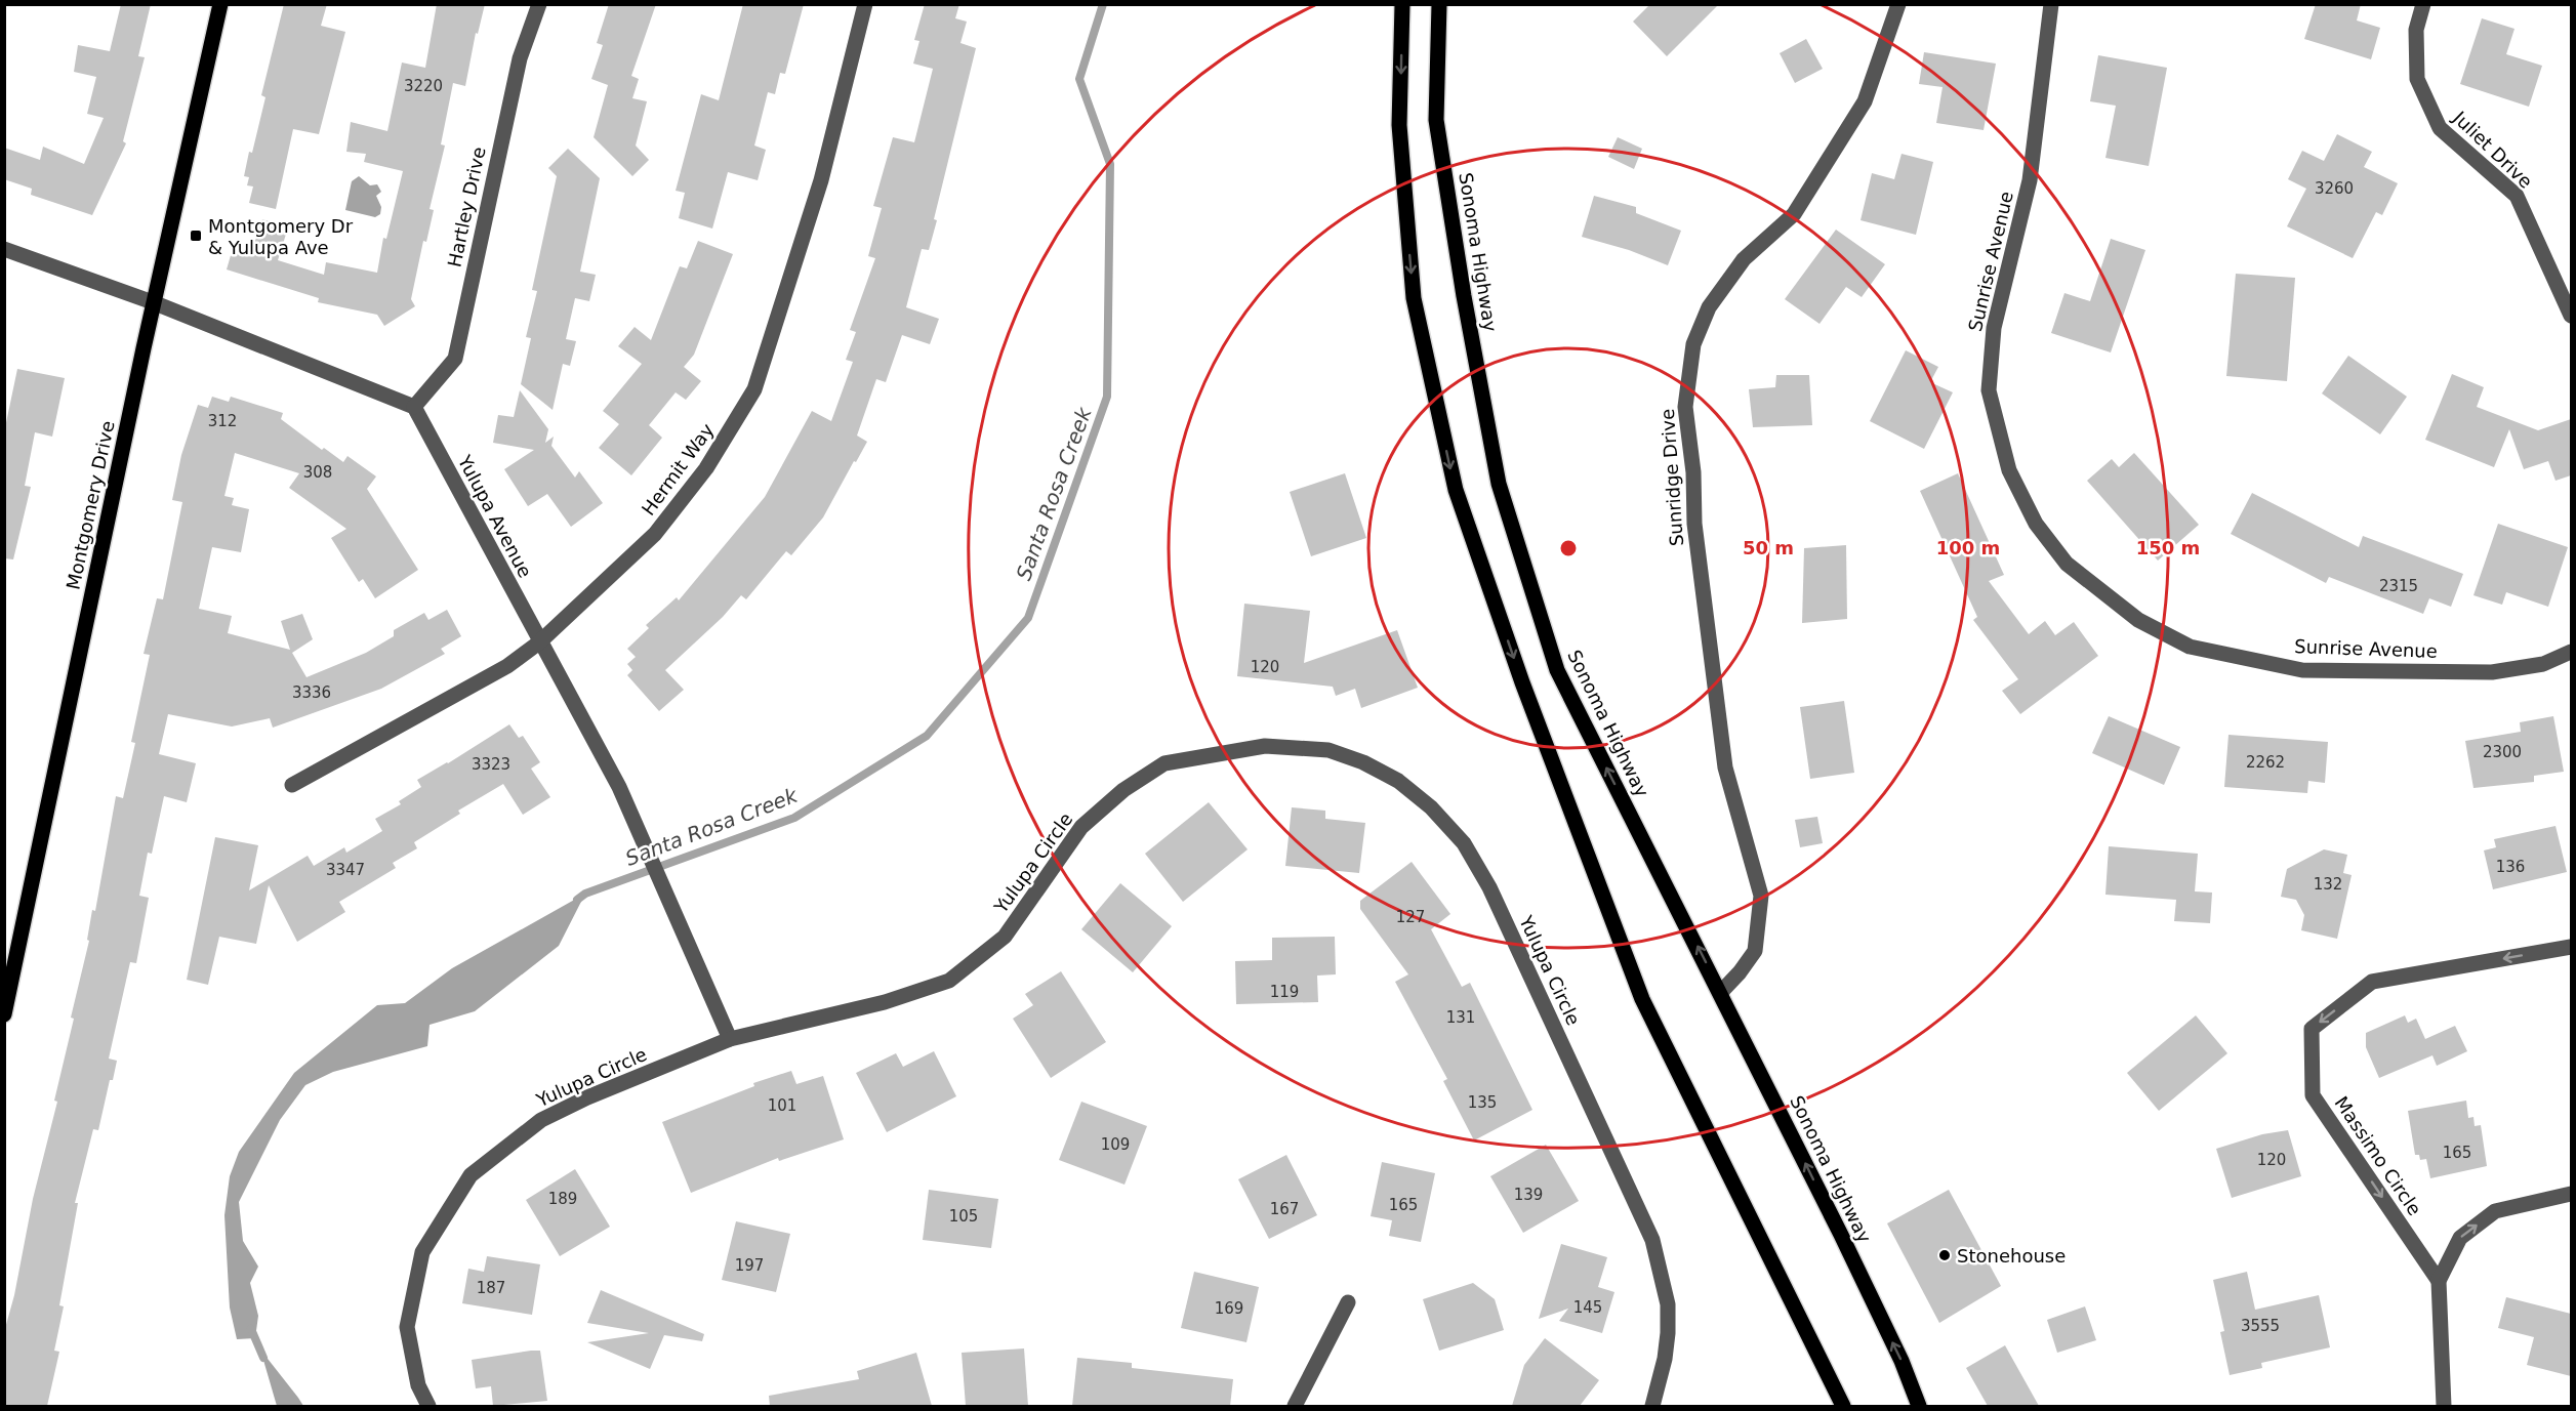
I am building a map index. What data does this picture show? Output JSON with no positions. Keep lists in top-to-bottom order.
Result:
{
  "streets": {
    "main road": ["Sonoma Highway", "Montgomery Drive"],
    "street": [
      "Juliet Drive",
      "Hartley Drive",
      "Sunrise Avenue",
      "Hermit Way",
      "Sunridge Drive",
      "Yulupa Avenue",
      "Yulupa Circle",
      "Massimo Circle"
    ]
  },
  "crossings": [
    ["Hartley Drive", "Yulupa Avenue"],
    ["Sonoma Highway", "Sunridge Drive"],
    ["Hermit Way", "Yulupa Avenue"],
    ["Yulupa Avenue", "Yulupa Circle"]
  ],
  "water": ["Santa Rosa Creek"],
  "places": {
    "transit": ["Montgomery Dr & Yulupa Ave"],
    "other": ["Stonehouse"]
  },
  "house_numbers": [
    "3220",
    "3260",
    "312",
    "308",
    "2315",
    "120",
    "3336",
    "2300",
    "2262",
    "3323",
    "136",
    "3347",
    "132",
    "127",
    "119",
    "131",
    "135",
    "101",
    "109",
    "165",
    "120",
    "139",
    "189",
    "165",
    "167",
    "105",
    "197",
    "187",
    "145",
    "169",
    "3555"
  ],
  "rings": ["50 m", "100 m", "150 m"]
}
